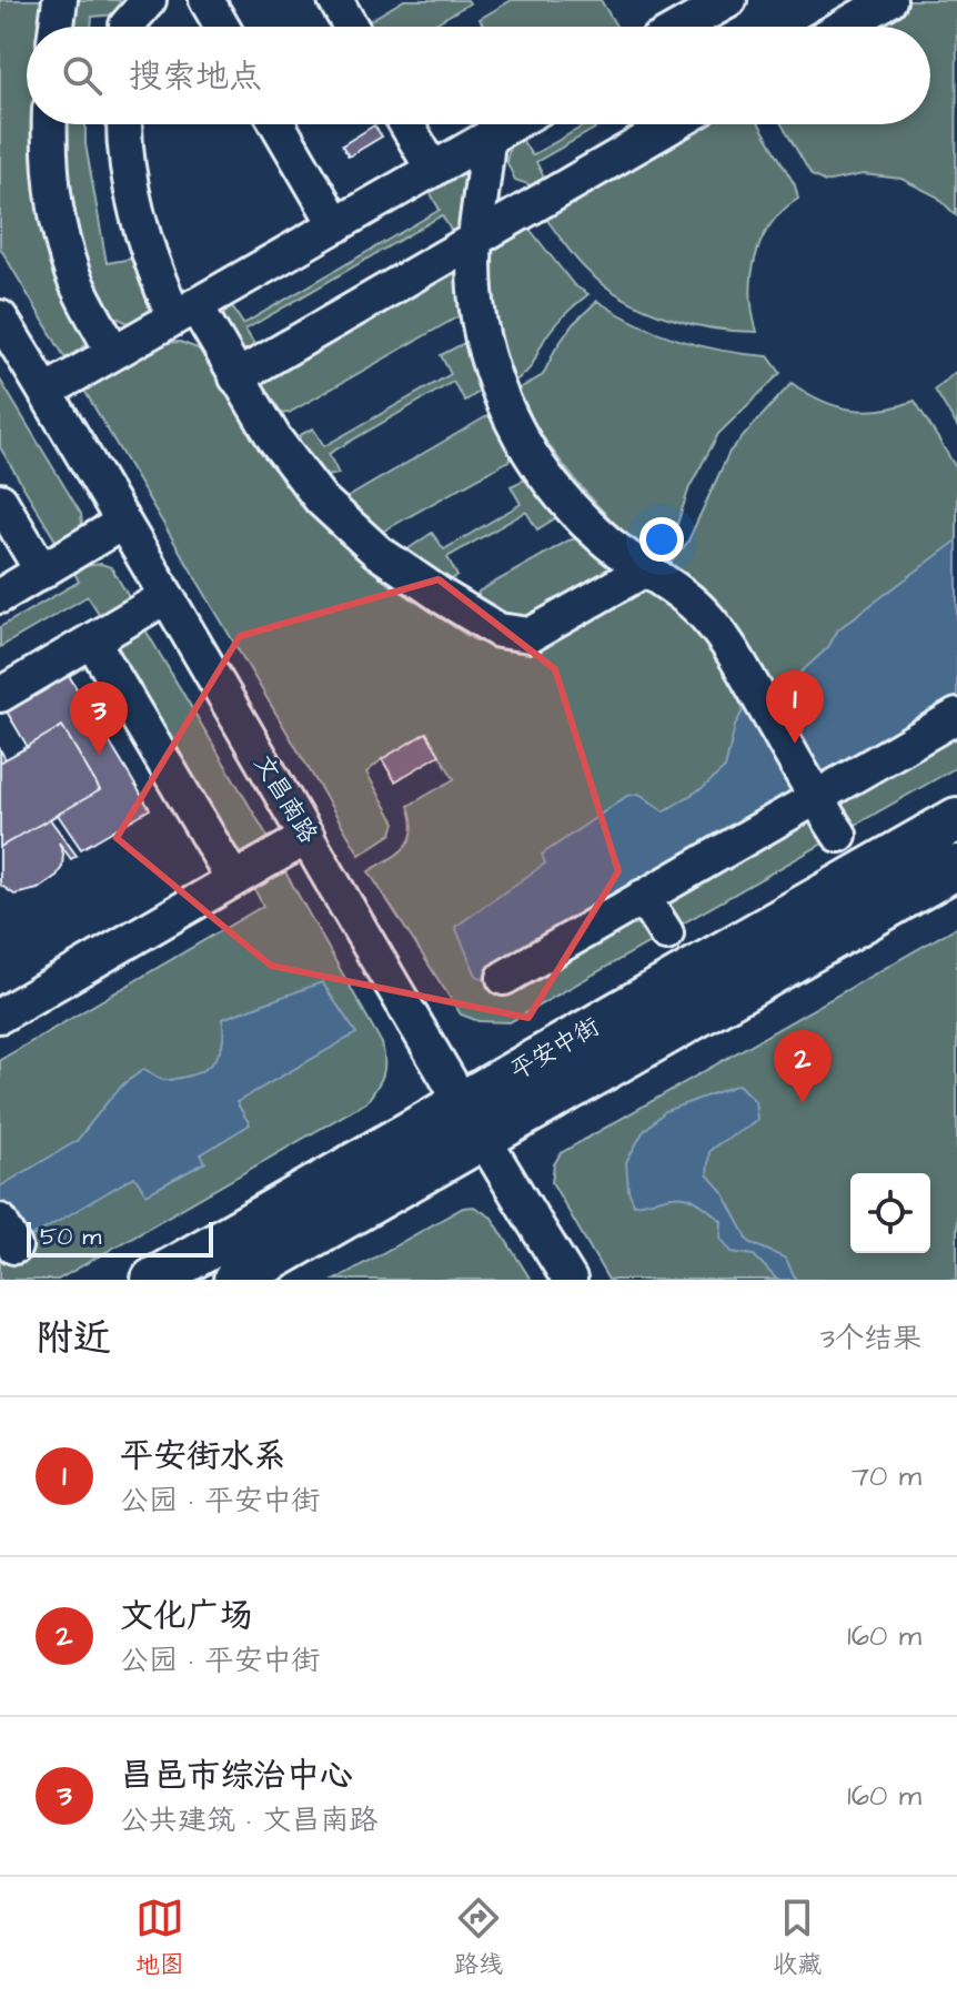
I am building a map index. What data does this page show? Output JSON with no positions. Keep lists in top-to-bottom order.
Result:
{
  "streets": {
    "main road": ["平安中街"],
    "street": ["文昌南路"]
  },
  "crossings": [
    ["文昌南路", "平安中街"]
  ],
  "scale_bar": "50 m",
  "page": {
    "search": "搜索地点",
    "pins": ["1", "3", "2"],
    "scale": "50 m",
    "heading": ["附近", "3个结果"],
    "list": [
      {
        "mark": "1",
        "name": "平安街水系",
        "note": "公园 · 平安中街",
        "value": "70 m"
      },
      {
        "mark": "2",
        "name": "文化广场",
        "note": "公园 · 平安中街",
        "value": "160 m"
      },
      {
        "mark": "3",
        "name": "昌邑市综治中心",
        "note": "公共建筑 · 文昌南路",
        "value": "160 m"
      }
    ],
    "nav": ["地图", "路线", "收藏"]
  }
}
